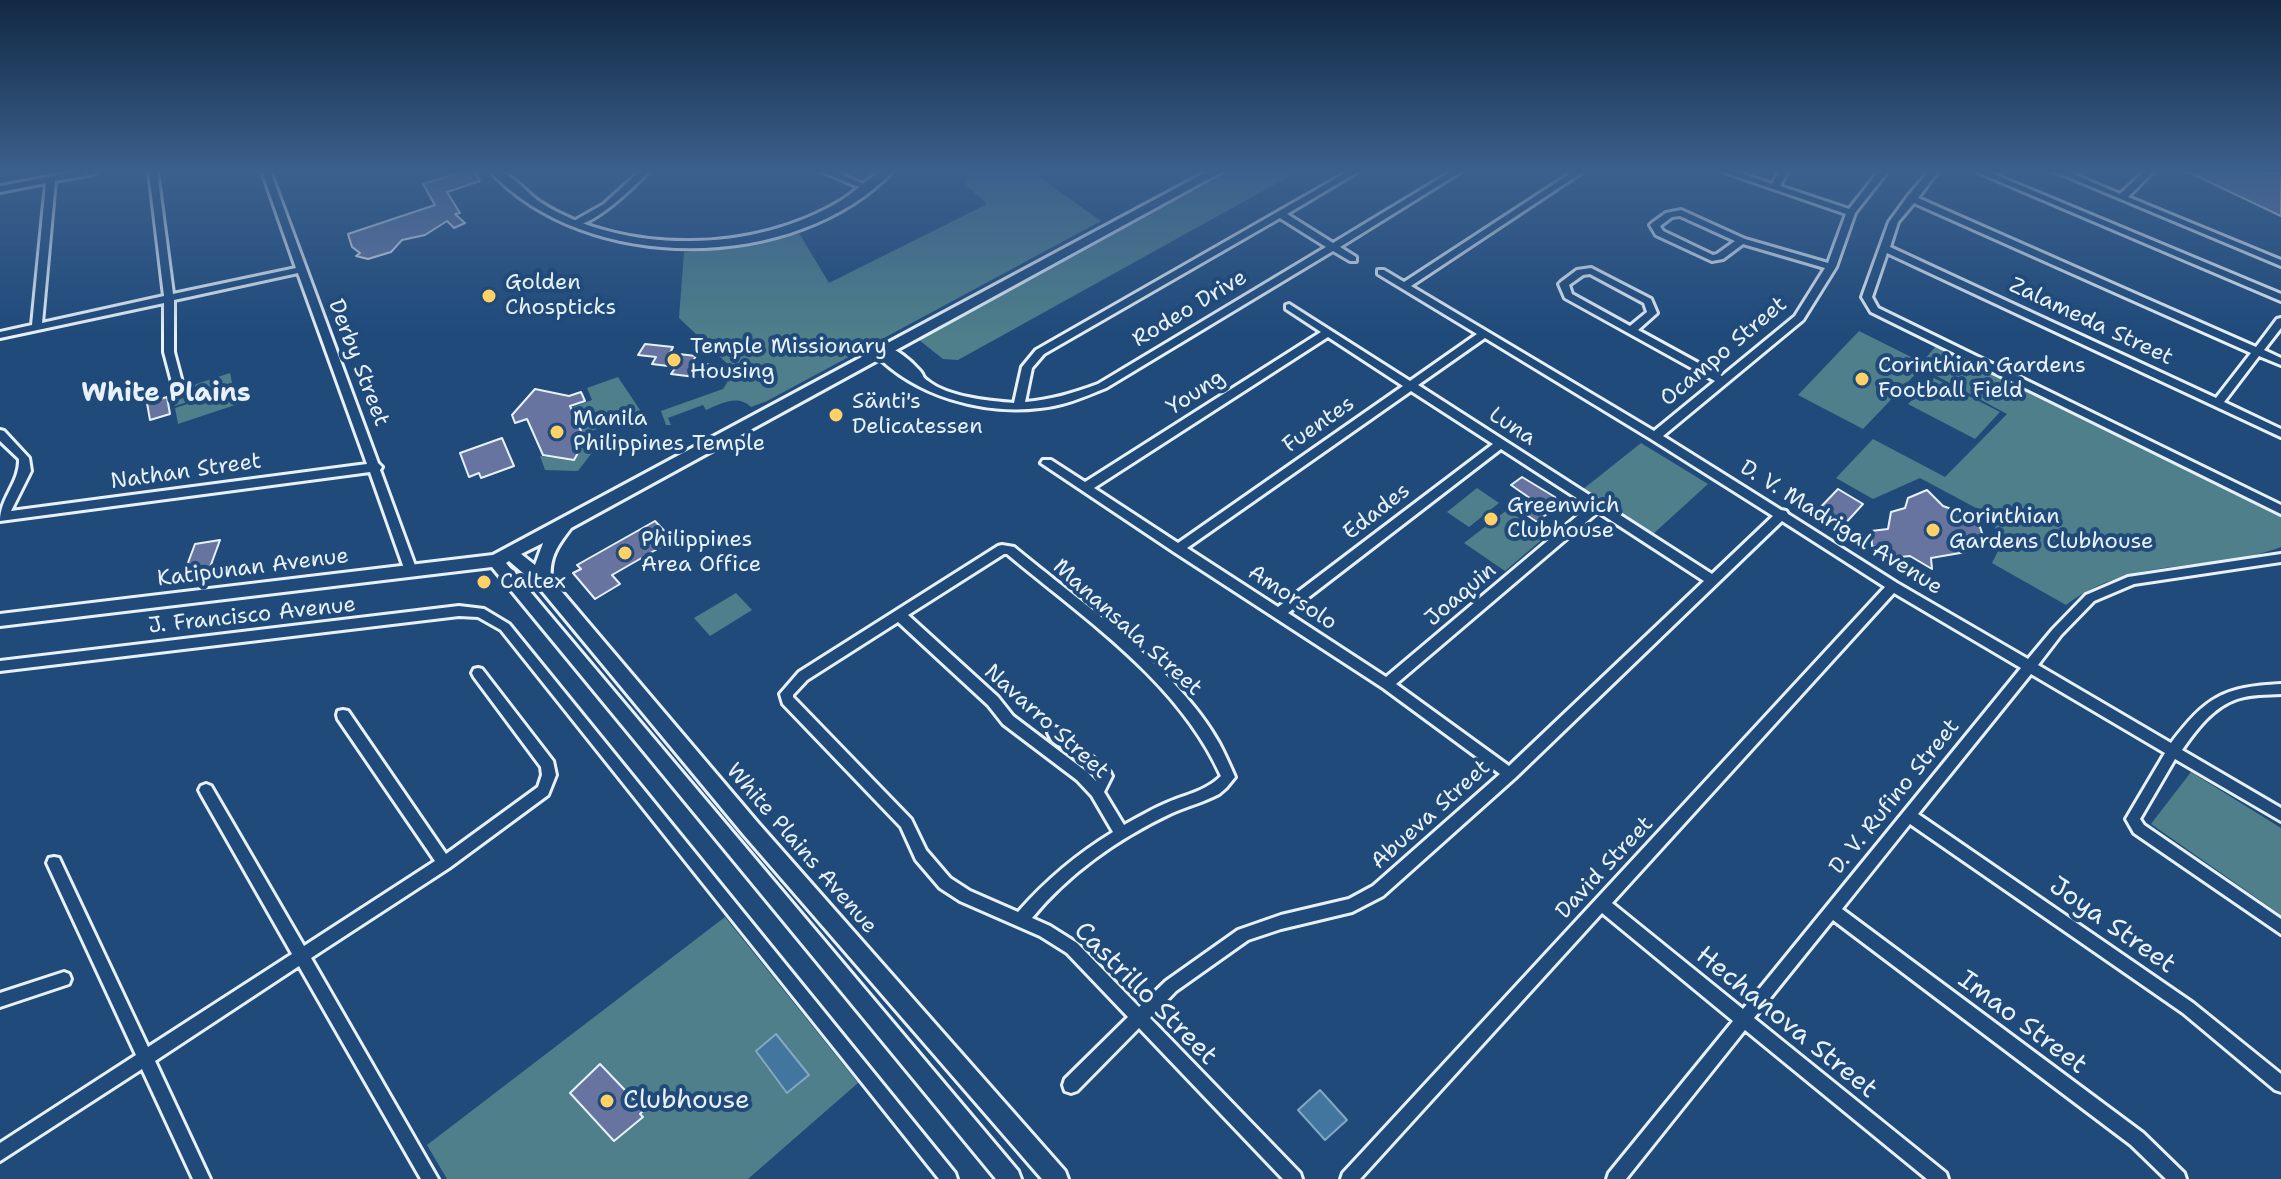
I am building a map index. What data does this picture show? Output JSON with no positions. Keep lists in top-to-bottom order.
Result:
{
  "streets": {
    "street": [
      "Rodeo Drive",
      "Zalameda Street",
      "Ocampo Street",
      "Derby Street",
      "Young",
      "Fuentes",
      "Luna",
      "Nathan Street",
      "Edades",
      "D. V. Madrigal Avenue",
      "Katipunan Avenue",
      "Joaquin",
      "Amorsolo",
      "J. Francisco Avenue",
      "Manansala Street",
      "Navarro Street",
      "D. V. Rufino Street",
      "Abueva Street",
      "White Plains Avenue",
      "David Street",
      "Joya Street",
      "Castrillo Street",
      "Hechanova Street",
      "Imao Street"
    ]
  },
  "crossings": [
    ["Ocampo Street", "D. V. Madrigal Avenue"],
    ["Derby Street", "Nathan Street"],
    ["Derby Street", "Katipunan Avenue"],
    ["Young", "Luna"],
    ["Young", "Amorsolo"],
    ["Fuentes", "Luna"],
    ["Fuentes", "D. V. Madrigal Avenue"],
    ["Fuentes", "Amorsolo"],
    ["Luna", "Edades"],
    ["Luna", "Joaquin"],
    ["Luna", "Abueva Street"],
    ["Edades", "Amorsolo"],
    ["D. V. Madrigal Avenue", "D. V. Rufino Street"],
    ["D. V. Madrigal Avenue", "Abueva Street"],
    ["D. V. Madrigal Avenue", "David Street"],
    ["Katipunan Avenue", "White Plains Avenue"],
    ["Joaquin", "Amorsolo"],
    ["Amorsolo", "Abueva Street"],
    ["Manansala Street", "Navarro Street"],
    ["Manansala Street", "Castrillo Street"],
    ["Navarro Street", "Castrillo Street"],
    ["D. V. Rufino Street", "Joya Street"],
    ["D. V. Rufino Street", "Hechanova Street"],
    ["D. V. Rufino Street", "Imao Street"],
    ["Abueva Street", "Castrillo Street"],
    ["David Street", "Hechanova Street"]
  ],
  "districts": ["White Plains"],
  "places": [
    "Golden Chospticks",
    "Temple Missionary Housing",
    "Corinthian Gardens Football Field",
    "Sänti's Delicatessen",
    "Manila Philippines Temple",
    "Greenwich Clubhouse",
    "Corinthian Gardens Clubhouse",
    "Philippines Area Office",
    "Caltex",
    "Clubhouse"
  ]
}
